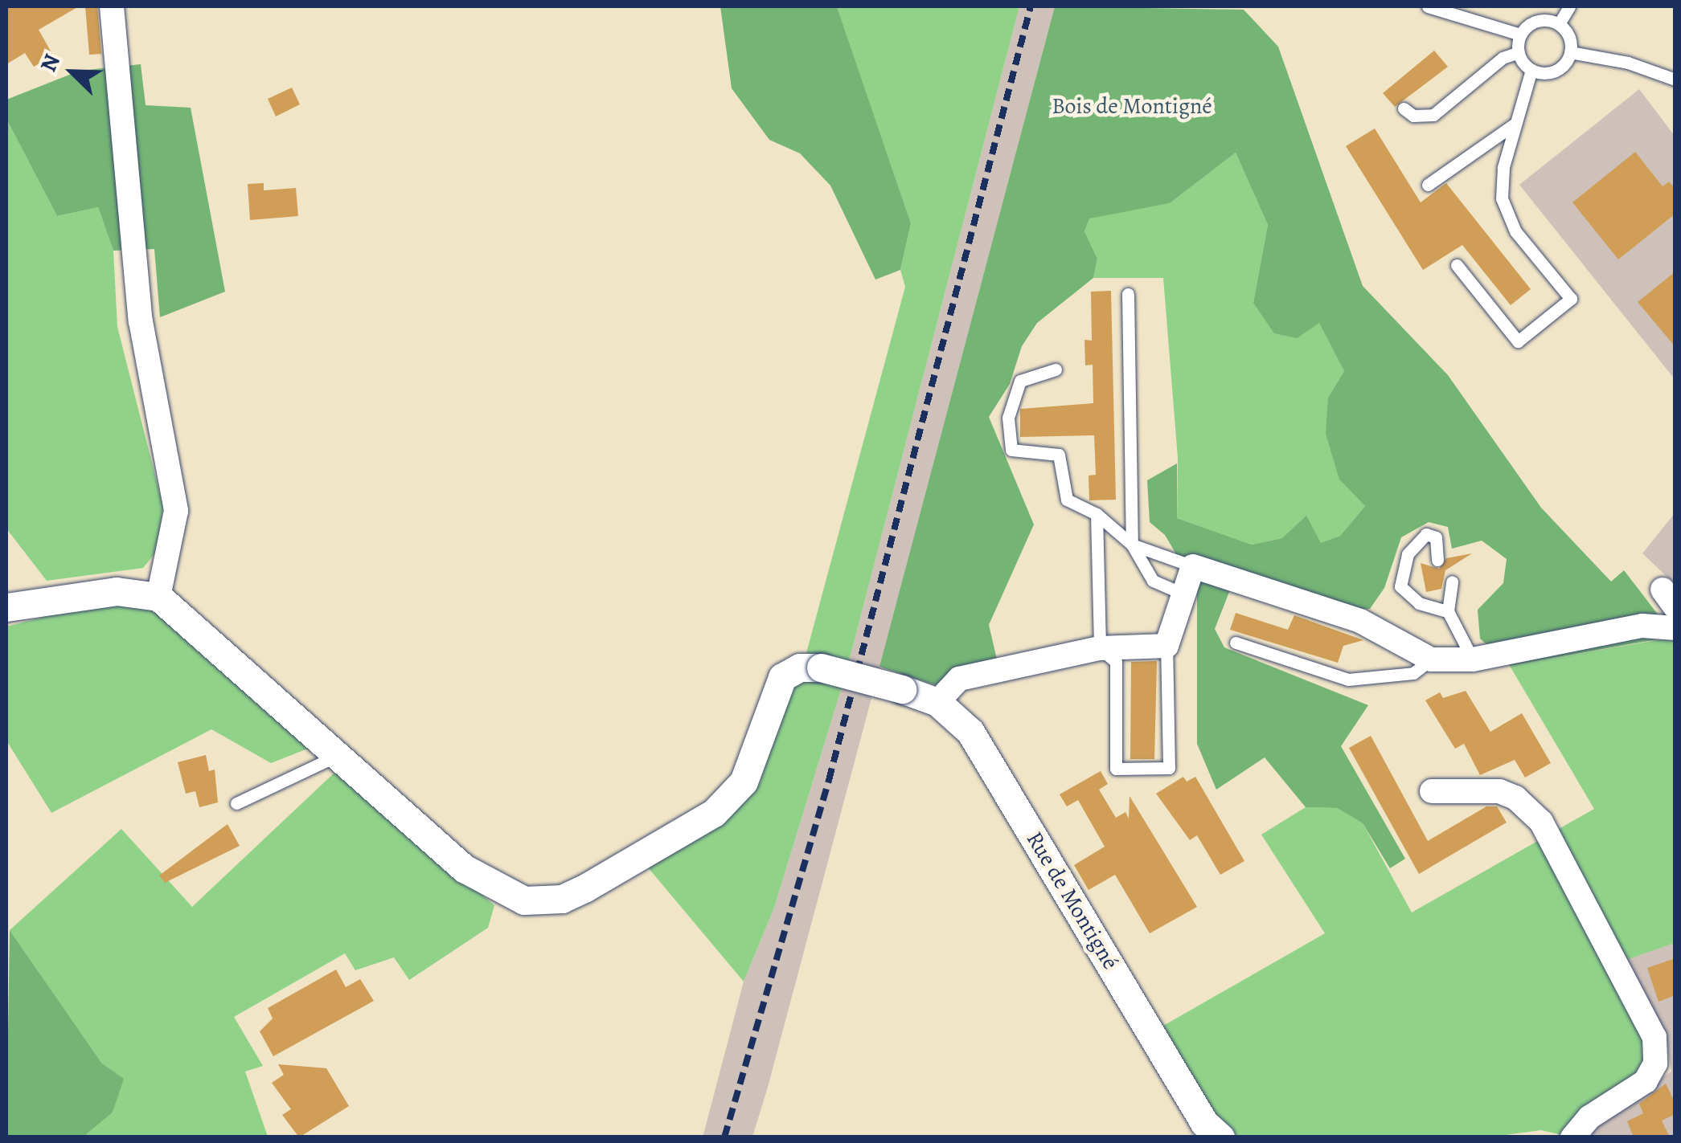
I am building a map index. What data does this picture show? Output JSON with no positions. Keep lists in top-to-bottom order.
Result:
{
  "streets": {
    "street": ["Rue de Montigné"]
  },
  "parks": ["Bois de Montigné"],
  "north": "top left"
}
